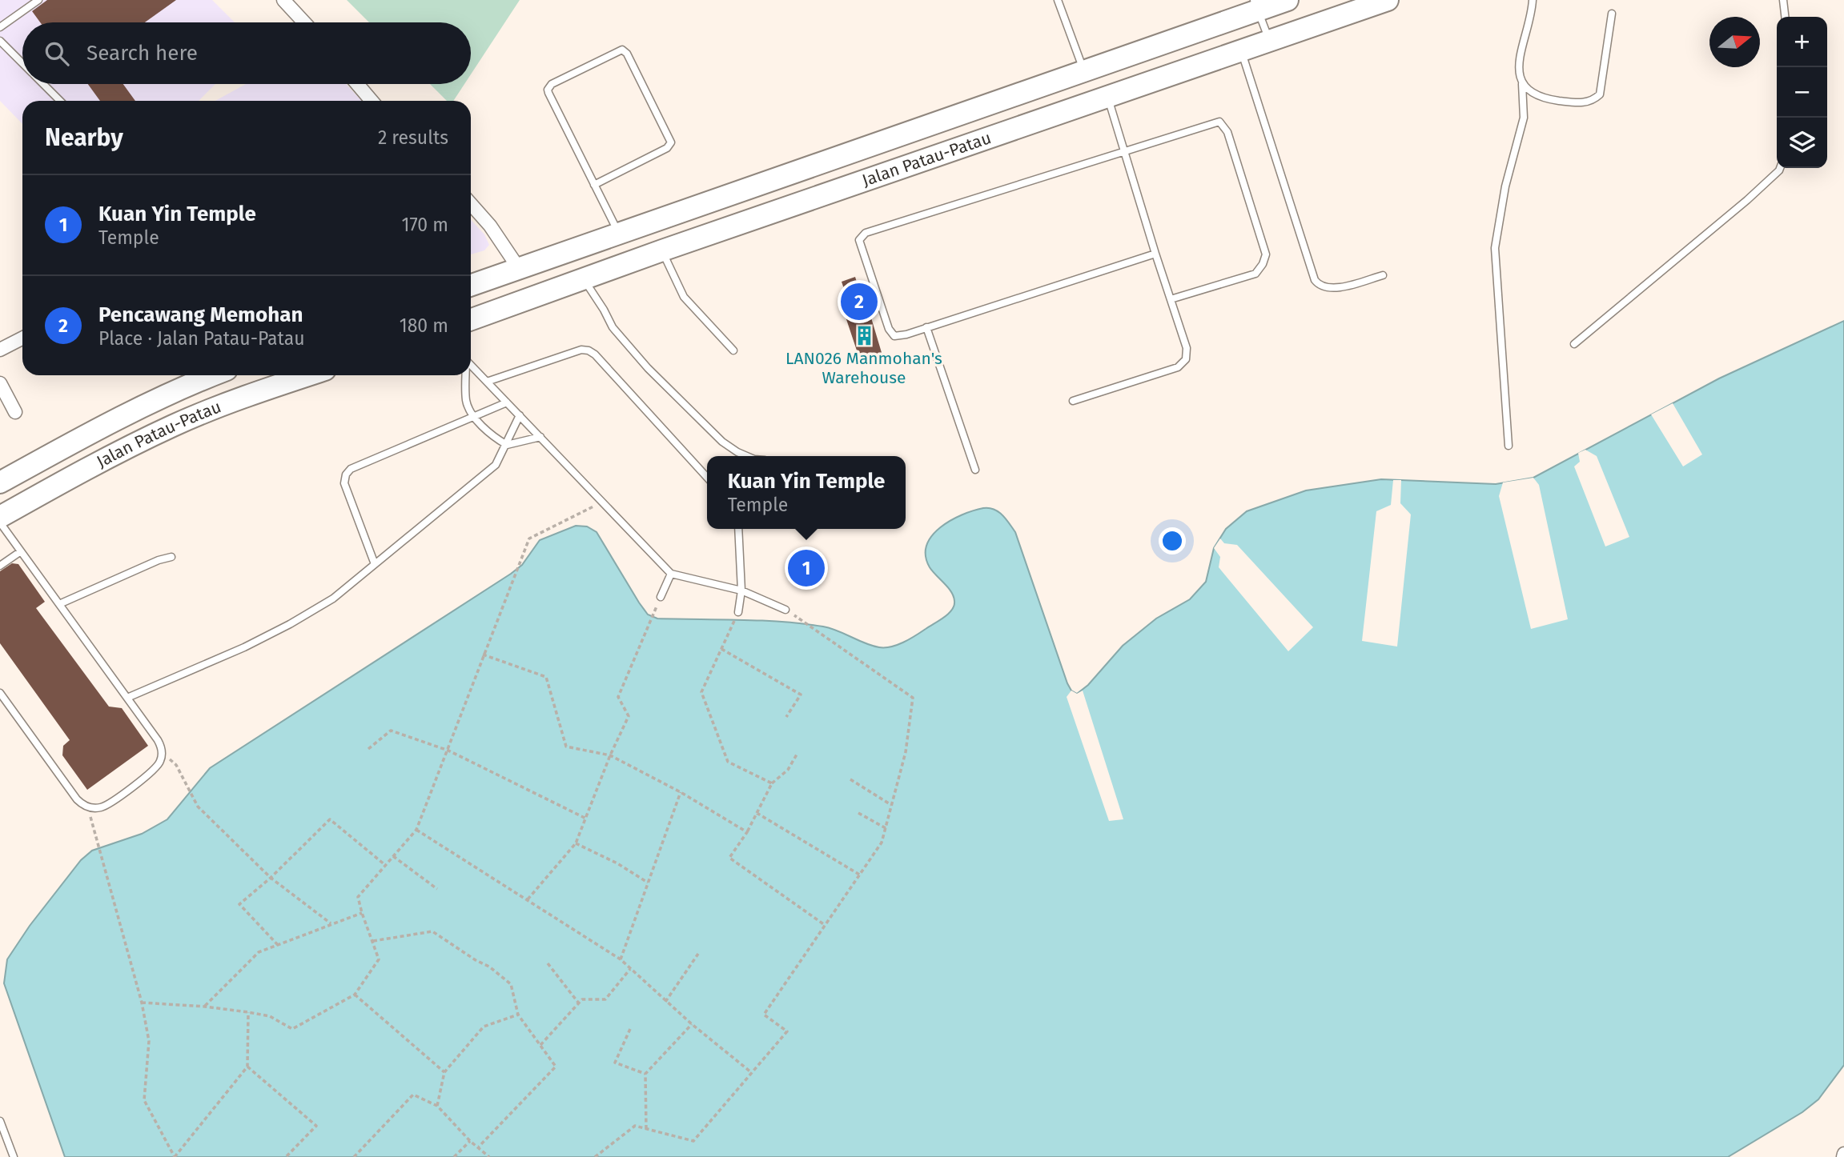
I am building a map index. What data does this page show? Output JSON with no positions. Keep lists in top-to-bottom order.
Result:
{
  "streets": {
    "main road": ["Jalan Patau-Patau"]
  },
  "places": {
    "building": ["LAN026 Manmohan's Warehouse"]
  },
  "north": "right",
  "page": {
    "map_buttons": ["+", "−"],
    "search": "Search here",
    "heading": ["Nearby", "2 results"],
    "list": [
      {
        "mark": "1",
        "name": "Kuan Yin Temple",
        "note": "Temple",
        "value": "170 m"
      },
      {
        "mark": "2",
        "name": "Pencawang Memohan",
        "note": "Place · Jalan Patau-Patau",
        "value": "180 m"
      }
    ],
    "pins": ["2", "1"],
    "popup": ["Kuan Yin Temple", "Temple"]
  }
}
